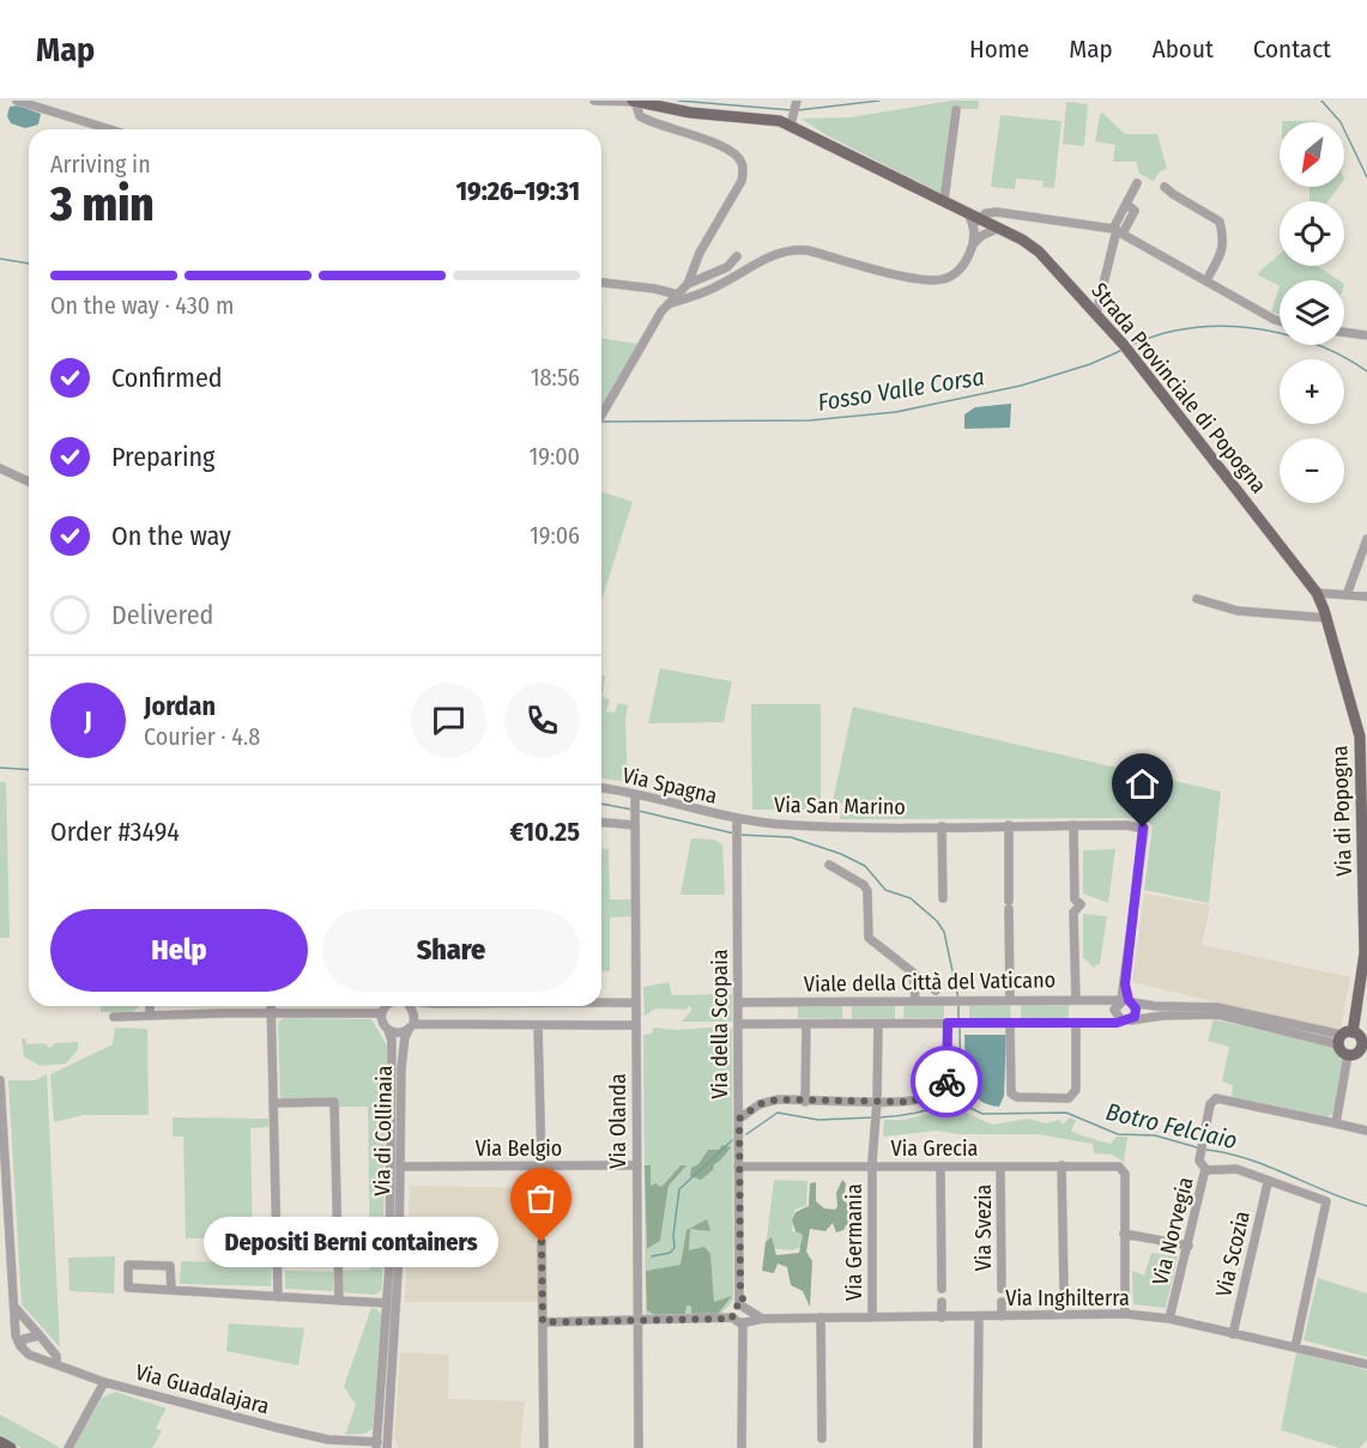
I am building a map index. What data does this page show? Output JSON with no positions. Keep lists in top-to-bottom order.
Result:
{
  "streets": {
    "main road": ["Strada Provinciale di Popogna", "Via di Popogna"],
    "street": [
      "Via Spagna",
      "Via San Marino",
      "Viale della Città del Vaticano",
      "Via della Scopaia",
      "Via Olanda",
      "Via di Collinaia",
      "Via Belgio",
      "Via Grecia",
      "Via Svezia",
      "Via Norvegia",
      "Via Germania",
      "Via Scozia",
      "Via Inghilterra",
      "Via Guadalajara"
    ]
  },
  "crossings": [
    ["Strada Provinciale di Popogna", "Via di Popogna"],
    ["Via Spagna", "Via San Marino"],
    ["Via Spagna", "Via della Scopaia"],
    ["Via Spagna", "Via Olanda"],
    ["Via San Marino", "Viale della Città del Vaticano"],
    ["Via San Marino", "Via della Scopaia"],
    ["Via di Popogna", "Viale della Città del Vaticano"],
    ["Viale della Città del Vaticano", "Via della Scopaia"],
    ["Via della Scopaia", "Via Grecia"],
    ["Via della Scopaia", "Via Inghilterra"],
    ["Via Olanda", "Via Belgio"],
    ["Via Olanda", "Via Inghilterra"],
    ["Via di Collinaia", "Via Belgio"],
    ["Via di Collinaia", "Via Guadalajara"],
    ["Via Grecia", "Via Svezia"],
    ["Via Grecia", "Via Germania"],
    ["Via Svezia", "Via Inghilterra"],
    ["Via Norvegia", "Via Scozia"],
    ["Via Norvegia", "Via Inghilterra"],
    ["Via Germania", "Via Inghilterra"],
    ["Via Scozia", "Via Inghilterra"]
  ],
  "water": ["Fosso Valle Corsa", "Botro Felciaio"],
  "places": ["Depositi Berni containers"],
  "north": "bottom left",
  "page": {
    "header": "Map",
    "nav": [
      "Home",
      "Map",
      "About",
      "Contact"
    ],
    "map_buttons": ["+", "−"],
    "heading": ["3 min", "Arriving in", "19:26–19:31"],
    "panel": [
      "Jordan",
      "Courier · 4.8",
      "Order #3494",
      "€10.25"
    ],
    "bar": "On the way · 430 m",
    "list": [
      ["Confirmed", "18:56"],
      ["Preparing", "19:00"],
      ["On the way", "19:06"],
      "Delivered"
    ],
    "round": "J",
    "buttons": ["Help", "Share"],
    "bubble": "Depositi Berni containers"
  }
}
